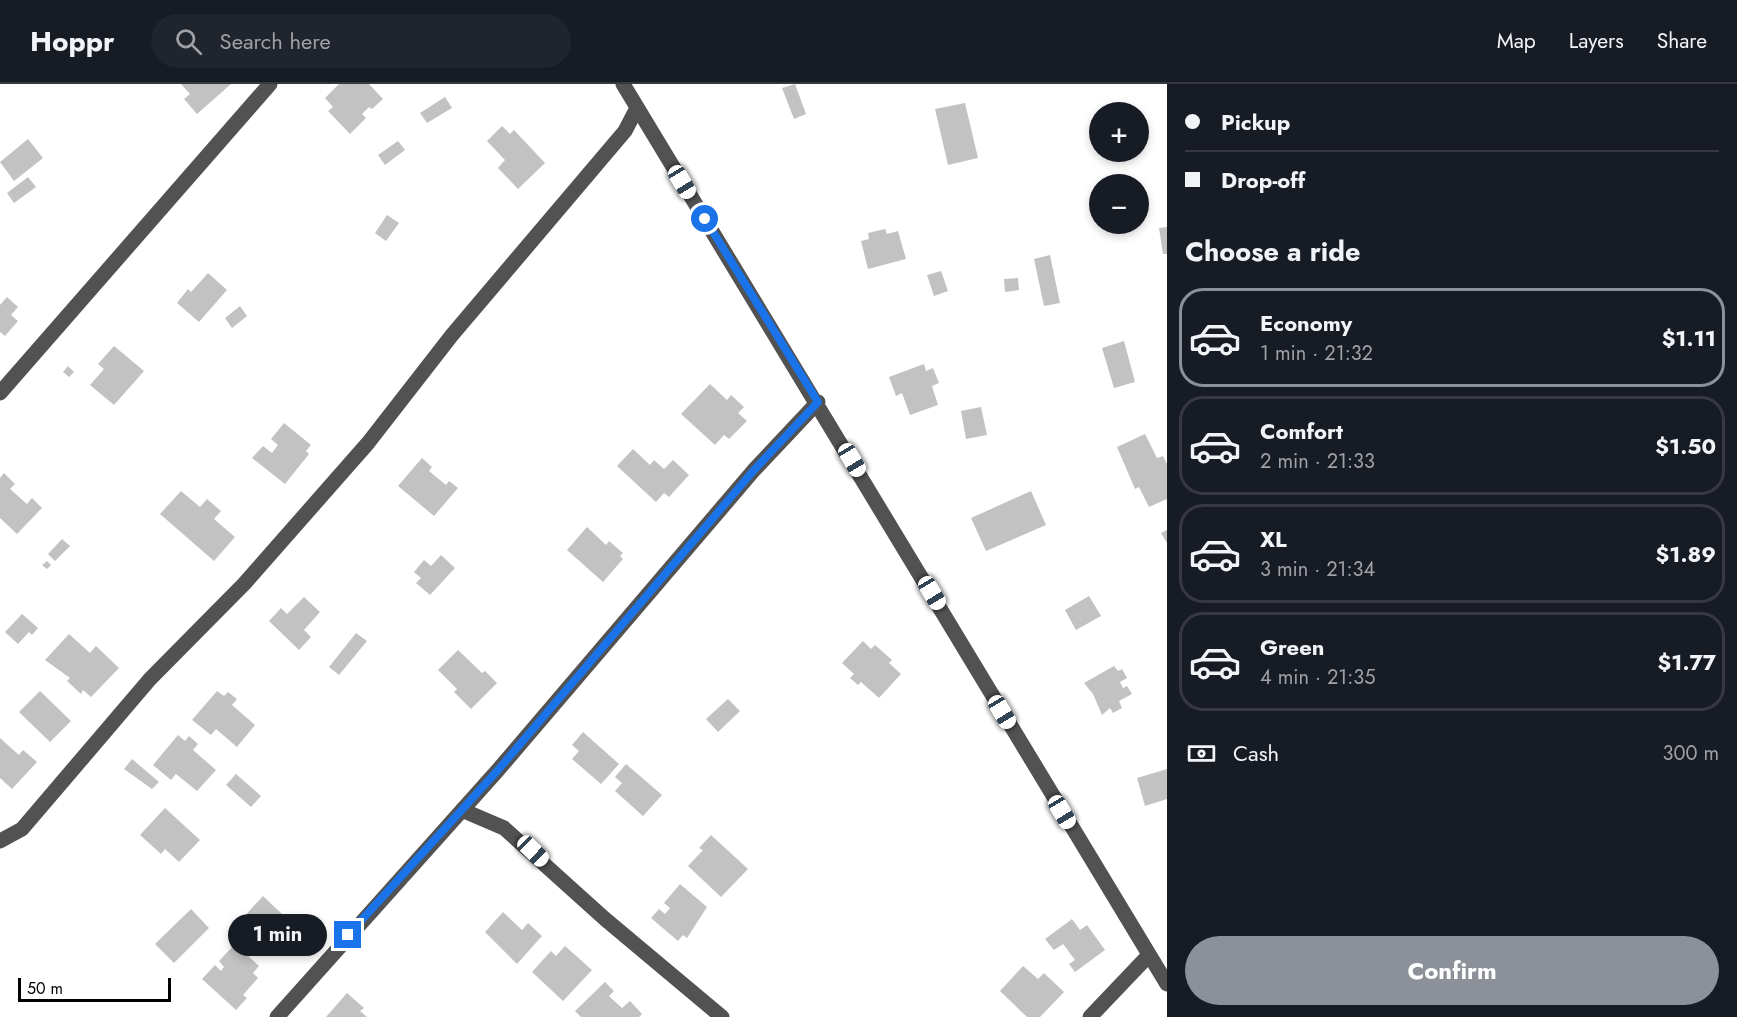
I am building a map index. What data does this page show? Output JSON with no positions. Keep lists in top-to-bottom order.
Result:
{
  "scale_bar": "50 m",
  "page": {
    "header": "Hoppr",
    "search": "Search here",
    "nav": ["Map", "Layers", "Share"],
    "banner": ["Pickup", "Drop-off"],
    "map_buttons": ["+", "−"],
    "heading": "Choose a ride",
    "list": [
      {
        "name": "Economy",
        "note": "1 min · 21:32",
        "value": "$1.11"
      },
      {
        "name": "Comfort",
        "note": "2 min · 21:33",
        "value": "$1.50"
      },
      {
        "name": "XL",
        "note": "3 min · 21:34",
        "value": "$1.89"
      },
      {
        "name": "Green",
        "note": "4 min · 21:35",
        "value": "$1.77"
      }
    ],
    "pay": ["Cash", "300 m"],
    "bubble": "1 min",
    "buttons": "Confirm",
    "scale": "50 m"
  }
}
